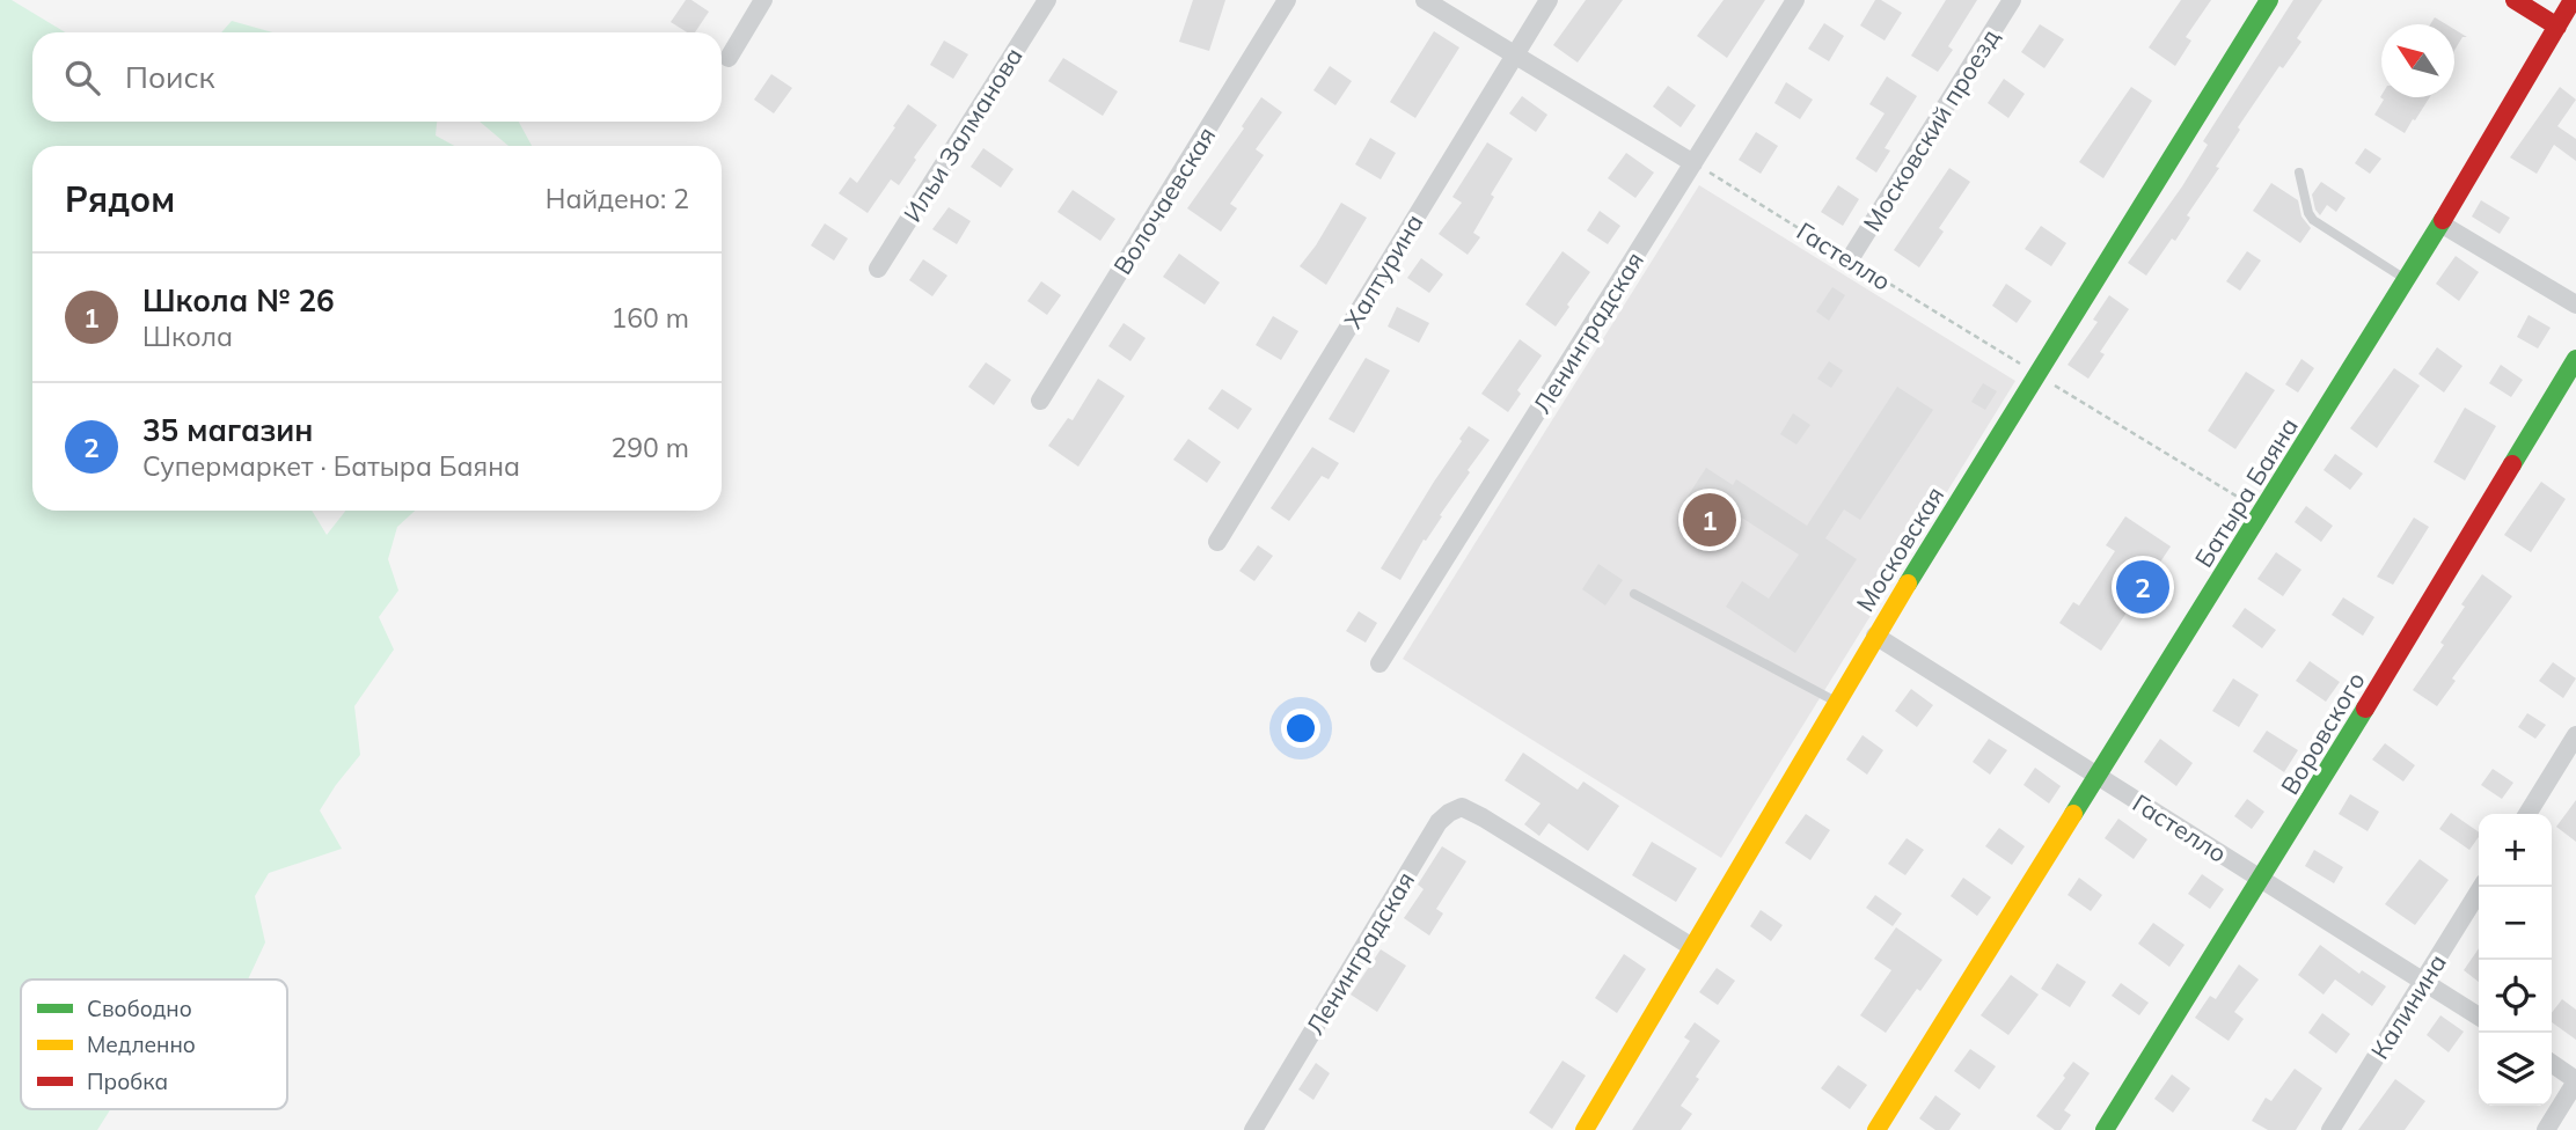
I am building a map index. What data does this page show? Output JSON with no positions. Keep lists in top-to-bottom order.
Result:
{
  "streets": {
    "street": [
      "Московский проезд",
      "Ильи Залманова",
      "Волочаевская",
      "Гастелло",
      "Халтурина",
      "Ленинградская",
      "Батыра Баяна",
      "Московская",
      "Воровского",
      "Калинина"
    ]
  },
  "crossings": [
    ["Московский проезд", "Гастелло"],
    ["Гастелло", "Ленинградская"],
    ["Гастелло", "Батыра Баяна"],
    ["Гастелло", "Московская"],
    ["Гастелло", "Воровского"],
    ["Гастелло", "Калинина"],
    ["Ленинградская", "Московская"]
  ],
  "legend": ["Свободно", "Медленно", "Пробка"],
  "north": "top left",
  "page": {
    "search": "Поиск",
    "heading": ["Рядом", "Найдено: 2"],
    "list": [
      {
        "mark": "1",
        "name": "Школа № 26",
        "note": "Школа",
        "value": "160 m"
      },
      {
        "mark": "2",
        "name": "35 магазин",
        "note": "Супермаркет · Батыра Баяна",
        "value": "290 m"
      }
    ],
    "pins": ["1", "2"],
    "map_buttons": ["+", "−"]
  }
}
